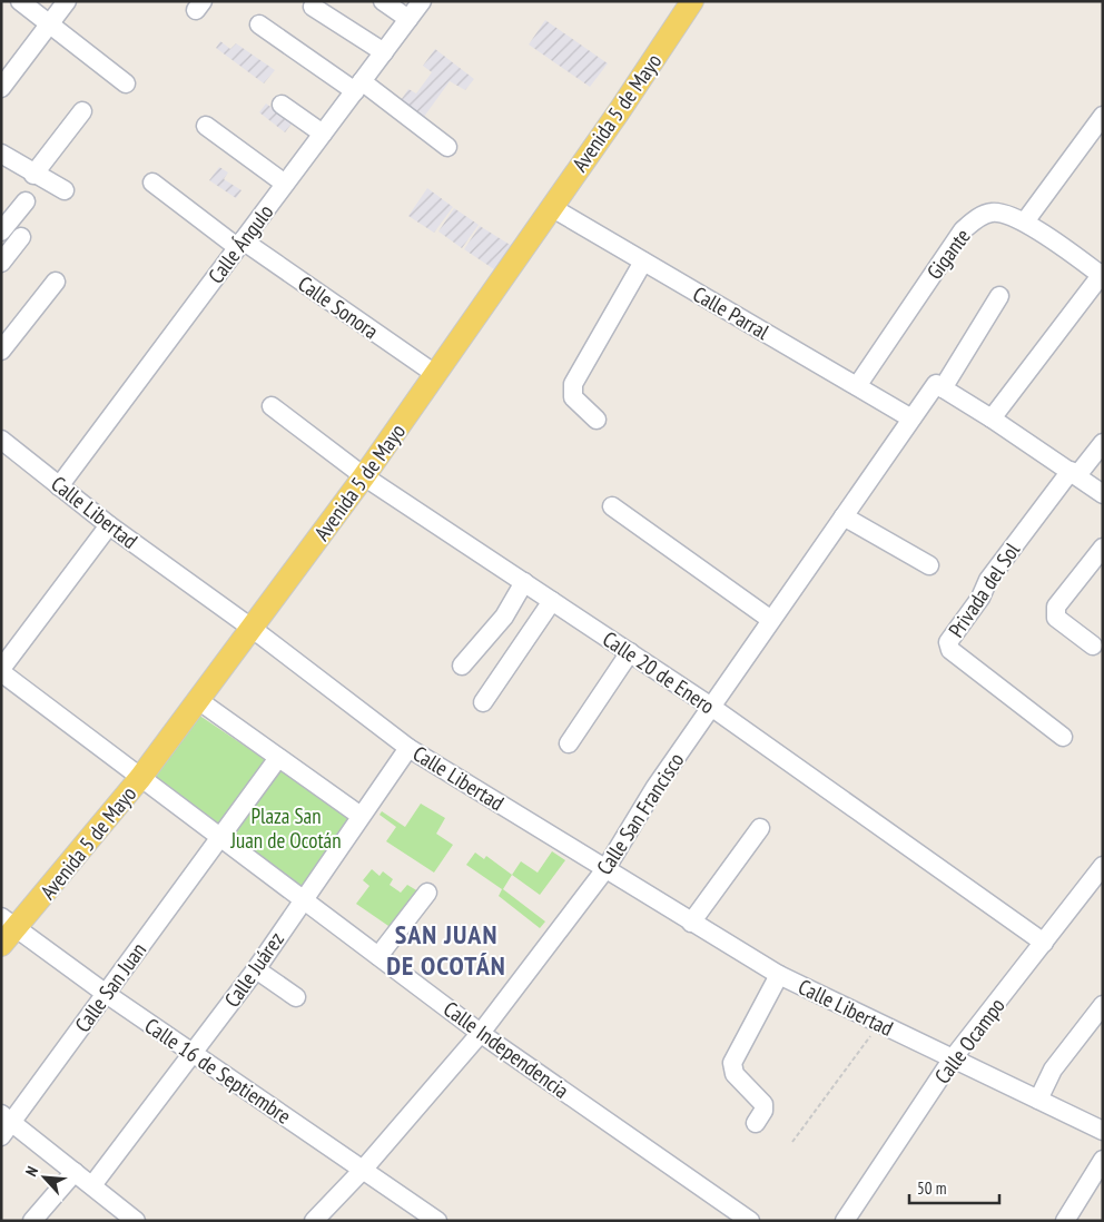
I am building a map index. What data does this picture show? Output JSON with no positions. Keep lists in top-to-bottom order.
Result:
{
  "streets": {
    "main road": ["Avenida 5 de Mayo"],
    "street": [
      "Calle Ángulo",
      "Gigante",
      "Calle Sonora",
      "Calle Parral",
      "Calle Libertad",
      "Privada del Sol",
      "Calle 20 de Enero",
      "Calle San Francisco",
      "Calle Juárez",
      "Calle San Juan",
      "Calle Ocampo",
      "Calle Independencia",
      "Calle 16 de Septiembre"
    ]
  },
  "crossings": [
    ["Avenida 5 de Mayo", "Calle Sonora"],
    ["Avenida 5 de Mayo", "Calle Parral"],
    ["Avenida 5 de Mayo", "Calle Libertad"],
    ["Avenida 5 de Mayo", "Calle 20 de Enero"],
    ["Avenida 5 de Mayo", "Calle Independencia"],
    ["Avenida 5 de Mayo", "Calle 16 de Septiembre"],
    ["Calle Ángulo", "Calle Sonora"],
    ["Calle Ángulo", "Calle Libertad"],
    ["Gigante", "Calle Parral"],
    ["Calle Parral", "Calle San Francisco"],
    ["Calle Libertad", "Calle San Francisco"],
    ["Calle Libertad", "Calle Juárez"],
    ["Calle Libertad", "Calle Ocampo"],
    ["Calle 20 de Enero", "Calle San Francisco"],
    ["Calle 20 de Enero", "Calle Ocampo"],
    ["Calle San Francisco", "Calle Independencia"],
    ["Calle San Francisco", "Calle 16 de Septiembre"],
    ["Calle Juárez", "Calle Independencia"],
    ["Calle Juárez", "Calle 16 de Septiembre"],
    ["Calle San Juan", "Calle Independencia"],
    ["Calle San Juan", "Calle 16 de Septiembre"]
  ],
  "districts": ["SAN JUAN DE OCOTÁN"],
  "parks": ["Plaza San Juan de Ocotán"],
  "scale_bar": "50 m",
  "north": "top left"
}
